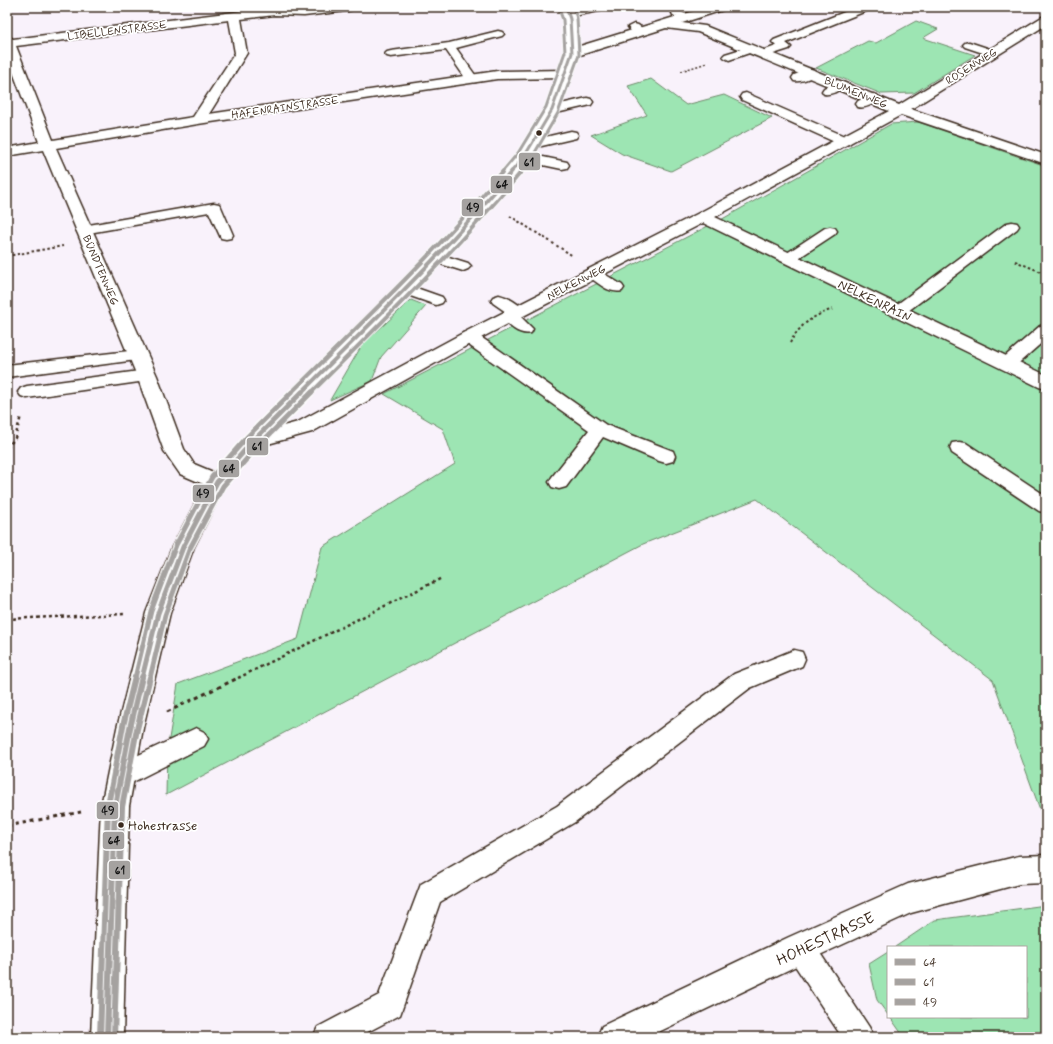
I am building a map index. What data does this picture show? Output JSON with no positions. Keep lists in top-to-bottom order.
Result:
{
  "streets": {
    "street": [
      "LIBELLENSTRASSE",
      "ROSENWEG",
      "BLUMENWEG",
      "HAFENRAINSTRASSE",
      "BÜNDTENWEG",
      "NELKENWEG",
      "NELKENRAIN",
      "HOHESTRASSE"
    ]
  },
  "crossings": [
    ["LIBELLENSTRASSE", "BÜNDTENWEG"],
    ["ROSENWEG", "BLUMENWEG"],
    ["ROSENWEG", "NELKENWEG"],
    ["BLUMENWEG", "NELKENWEG"],
    ["HAFENRAINSTRASSE", "BÜNDTENWEG"],
    ["NELKENWEG", "NELKENRAIN"]
  ],
  "places": ["Hohestrasse"],
  "lines": ["transit line 64", "transit line 61", "transit line 49"],
  "legend": ["64", "61", "49"]
}
